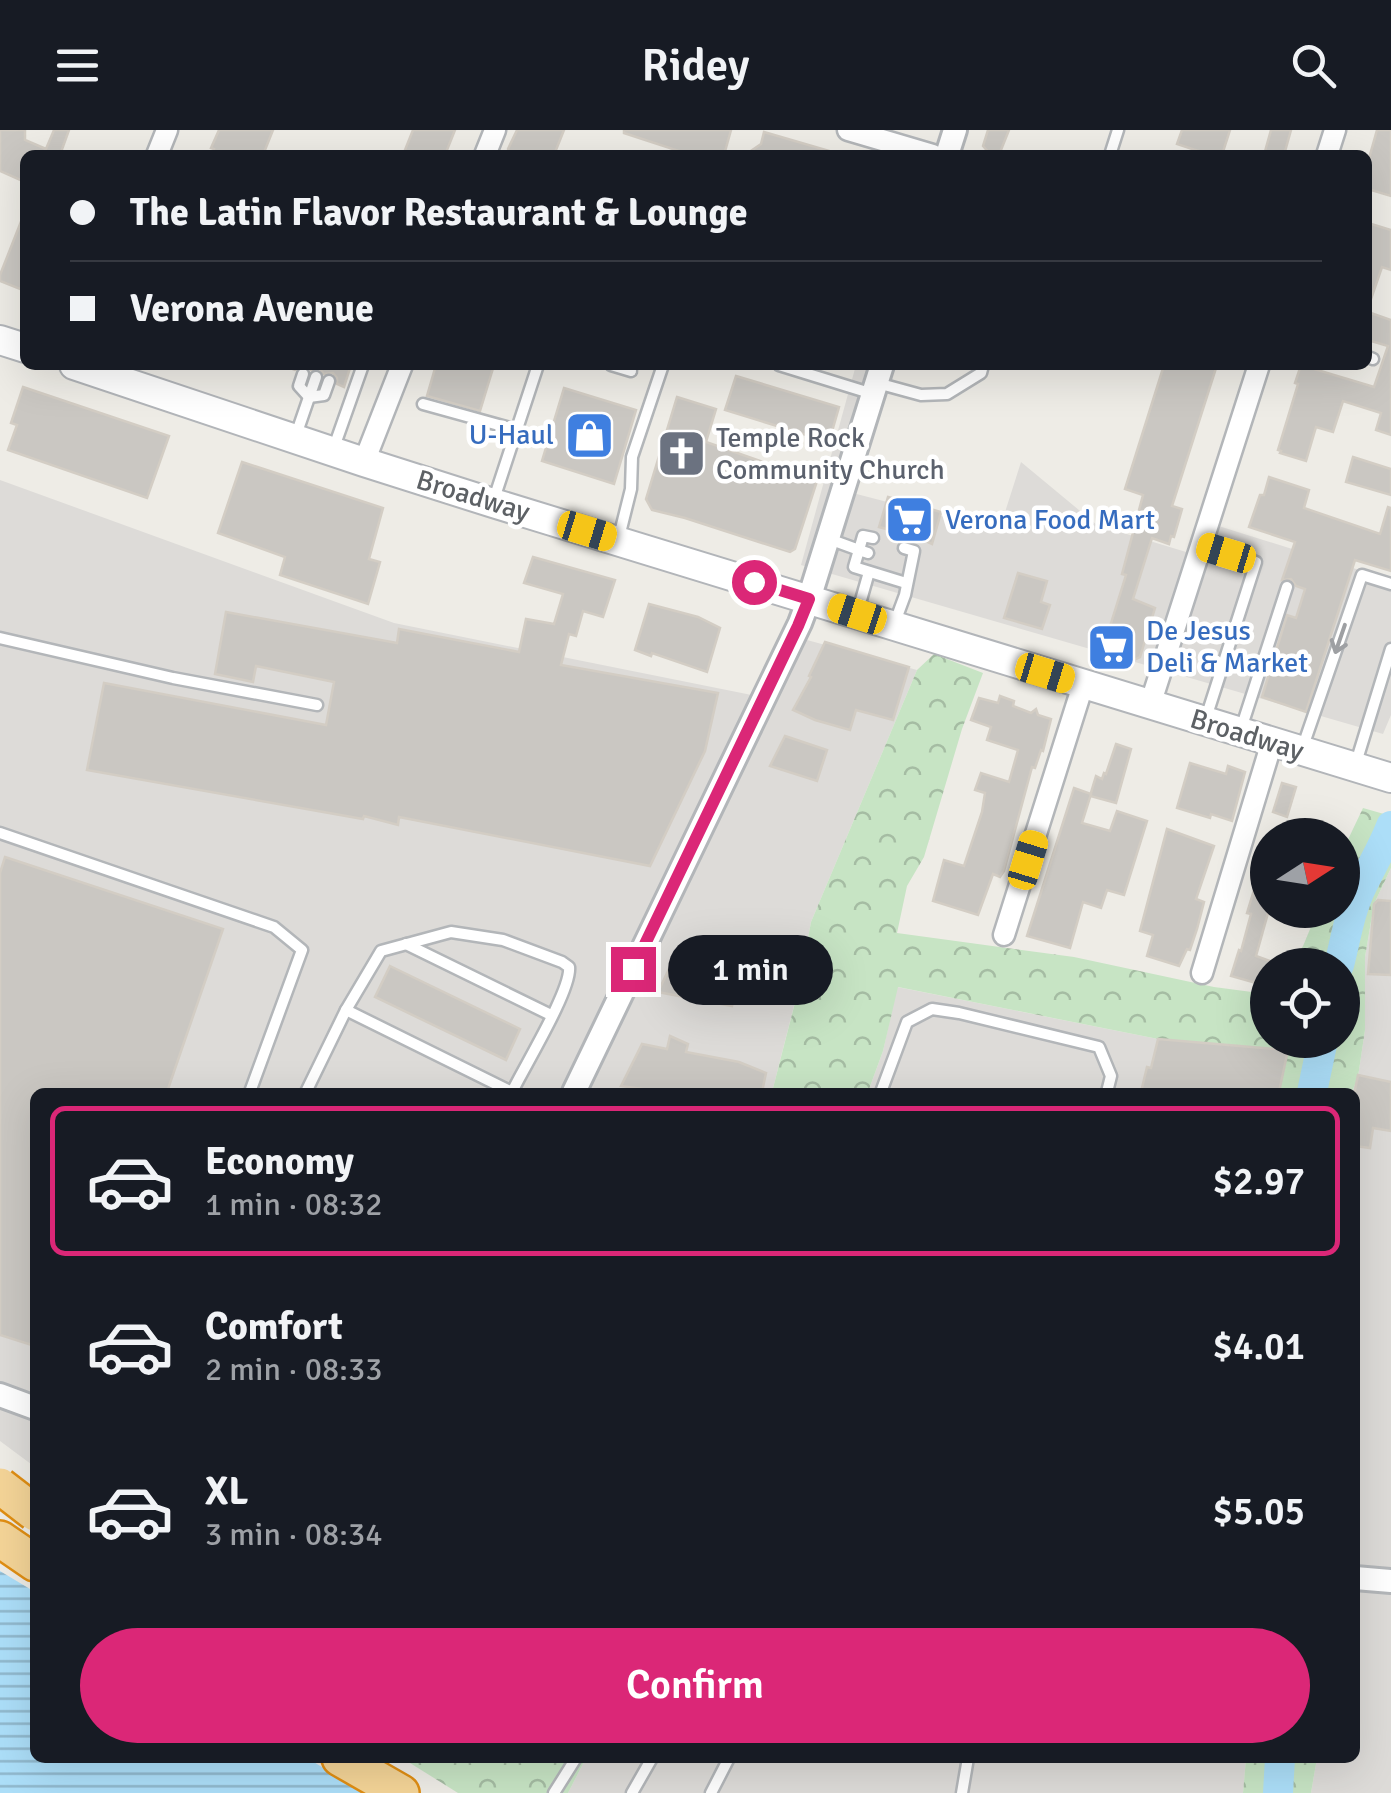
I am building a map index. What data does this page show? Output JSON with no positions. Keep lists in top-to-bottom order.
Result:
{
  "streets": {
    "main road": ["Broadway"]
  },
  "places": {
    "shop": ["U-Haul"],
    "church": ["Temple Rock Community Church"],
    "supermarket": ["Verona Food Mart", "De Jesus Deli & Market"]
  },
  "north": "right",
  "page": {
    "header": "Ridey",
    "banner": ["The Latin Flavor Restaurant & Lounge", "Verona Avenue"],
    "bubble": "1 min",
    "list": [
      {
        "name": "Economy",
        "note": "1 min · 08:32",
        "value": "$2.97"
      },
      {
        "name": "Comfort",
        "note": "2 min · 08:33",
        "value": "$4.01"
      },
      {
        "name": "XL",
        "note": "3 min · 08:34",
        "value": "$5.05"
      }
    ],
    "buttons": "Confirm"
  }
}
